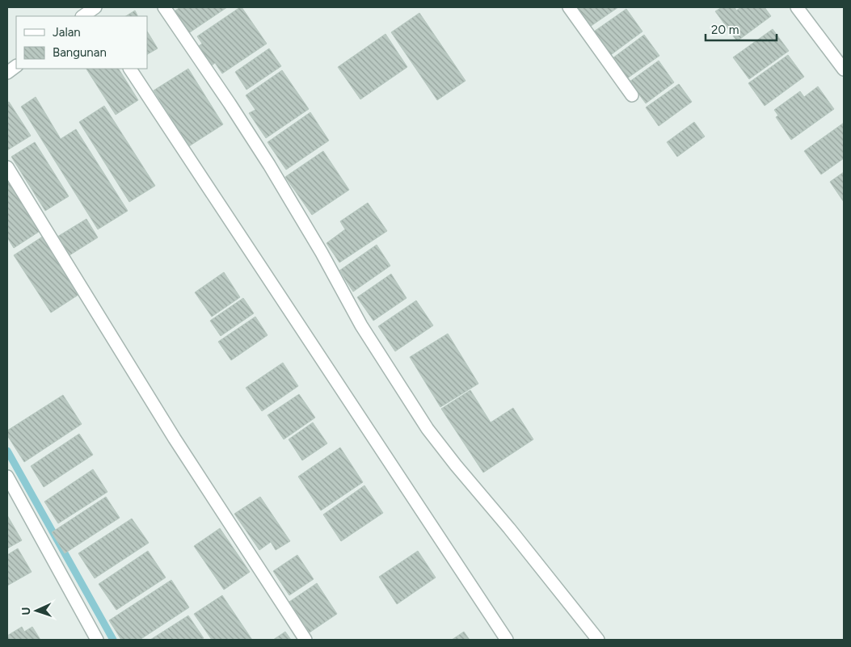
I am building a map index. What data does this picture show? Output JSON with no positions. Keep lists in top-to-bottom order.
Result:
{
  "legend": ["Jalan", "Bangunan"],
  "scale_bar": "20 m",
  "north": "left"
}
